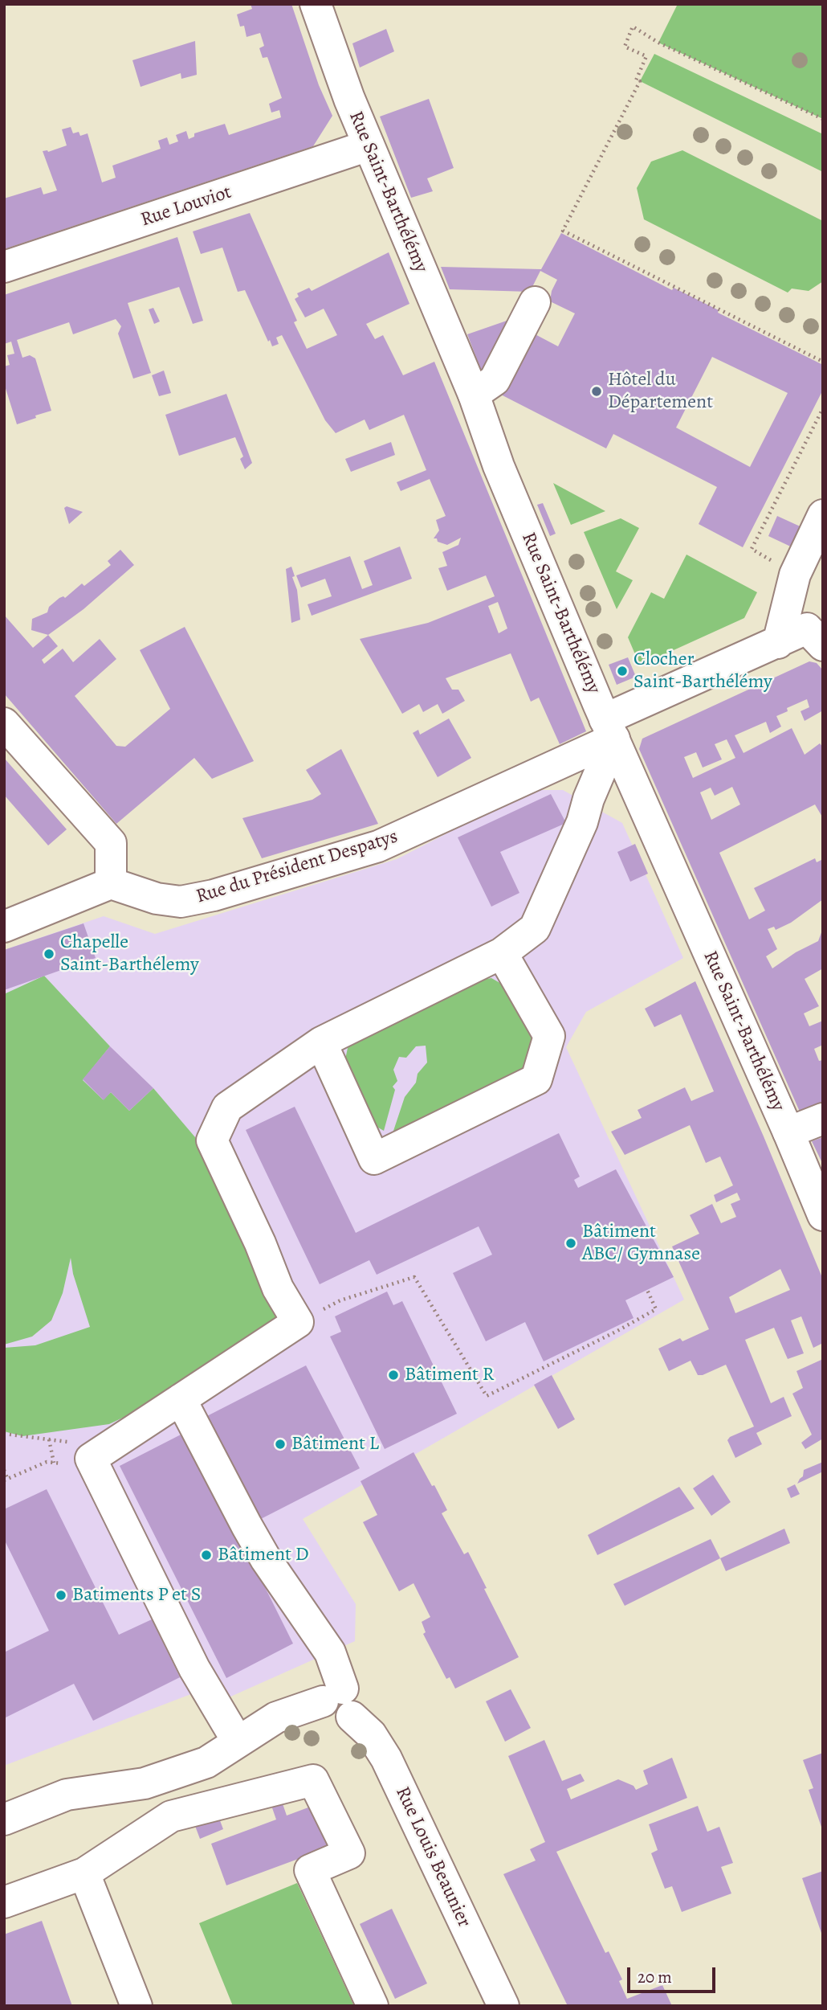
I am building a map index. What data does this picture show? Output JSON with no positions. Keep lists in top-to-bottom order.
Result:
{
  "streets": {
    "street": [
      "Rue Saint-Barthélémy",
      "Rue Louviot",
      "Rue du Président Despatys",
      "Rue Louis Beaunier"
    ]
  },
  "crossings": [
    ["Rue Saint-Barthélémy", "Rue Louviot"],
    ["Rue Saint-Barthélémy", "Rue du Président Despatys"]
  ],
  "places": [
    "Hôtel du Département",
    "Clocher Saint-Barthélémy",
    "Chapelle Saint-Barthélemy",
    "Bâtiment ABC/ Gymnase",
    "Bâtiment R",
    "Bâtiment L",
    "Bâtiment D",
    "Batiments P et S"
  ],
  "scale_bar": "20 m"
}
